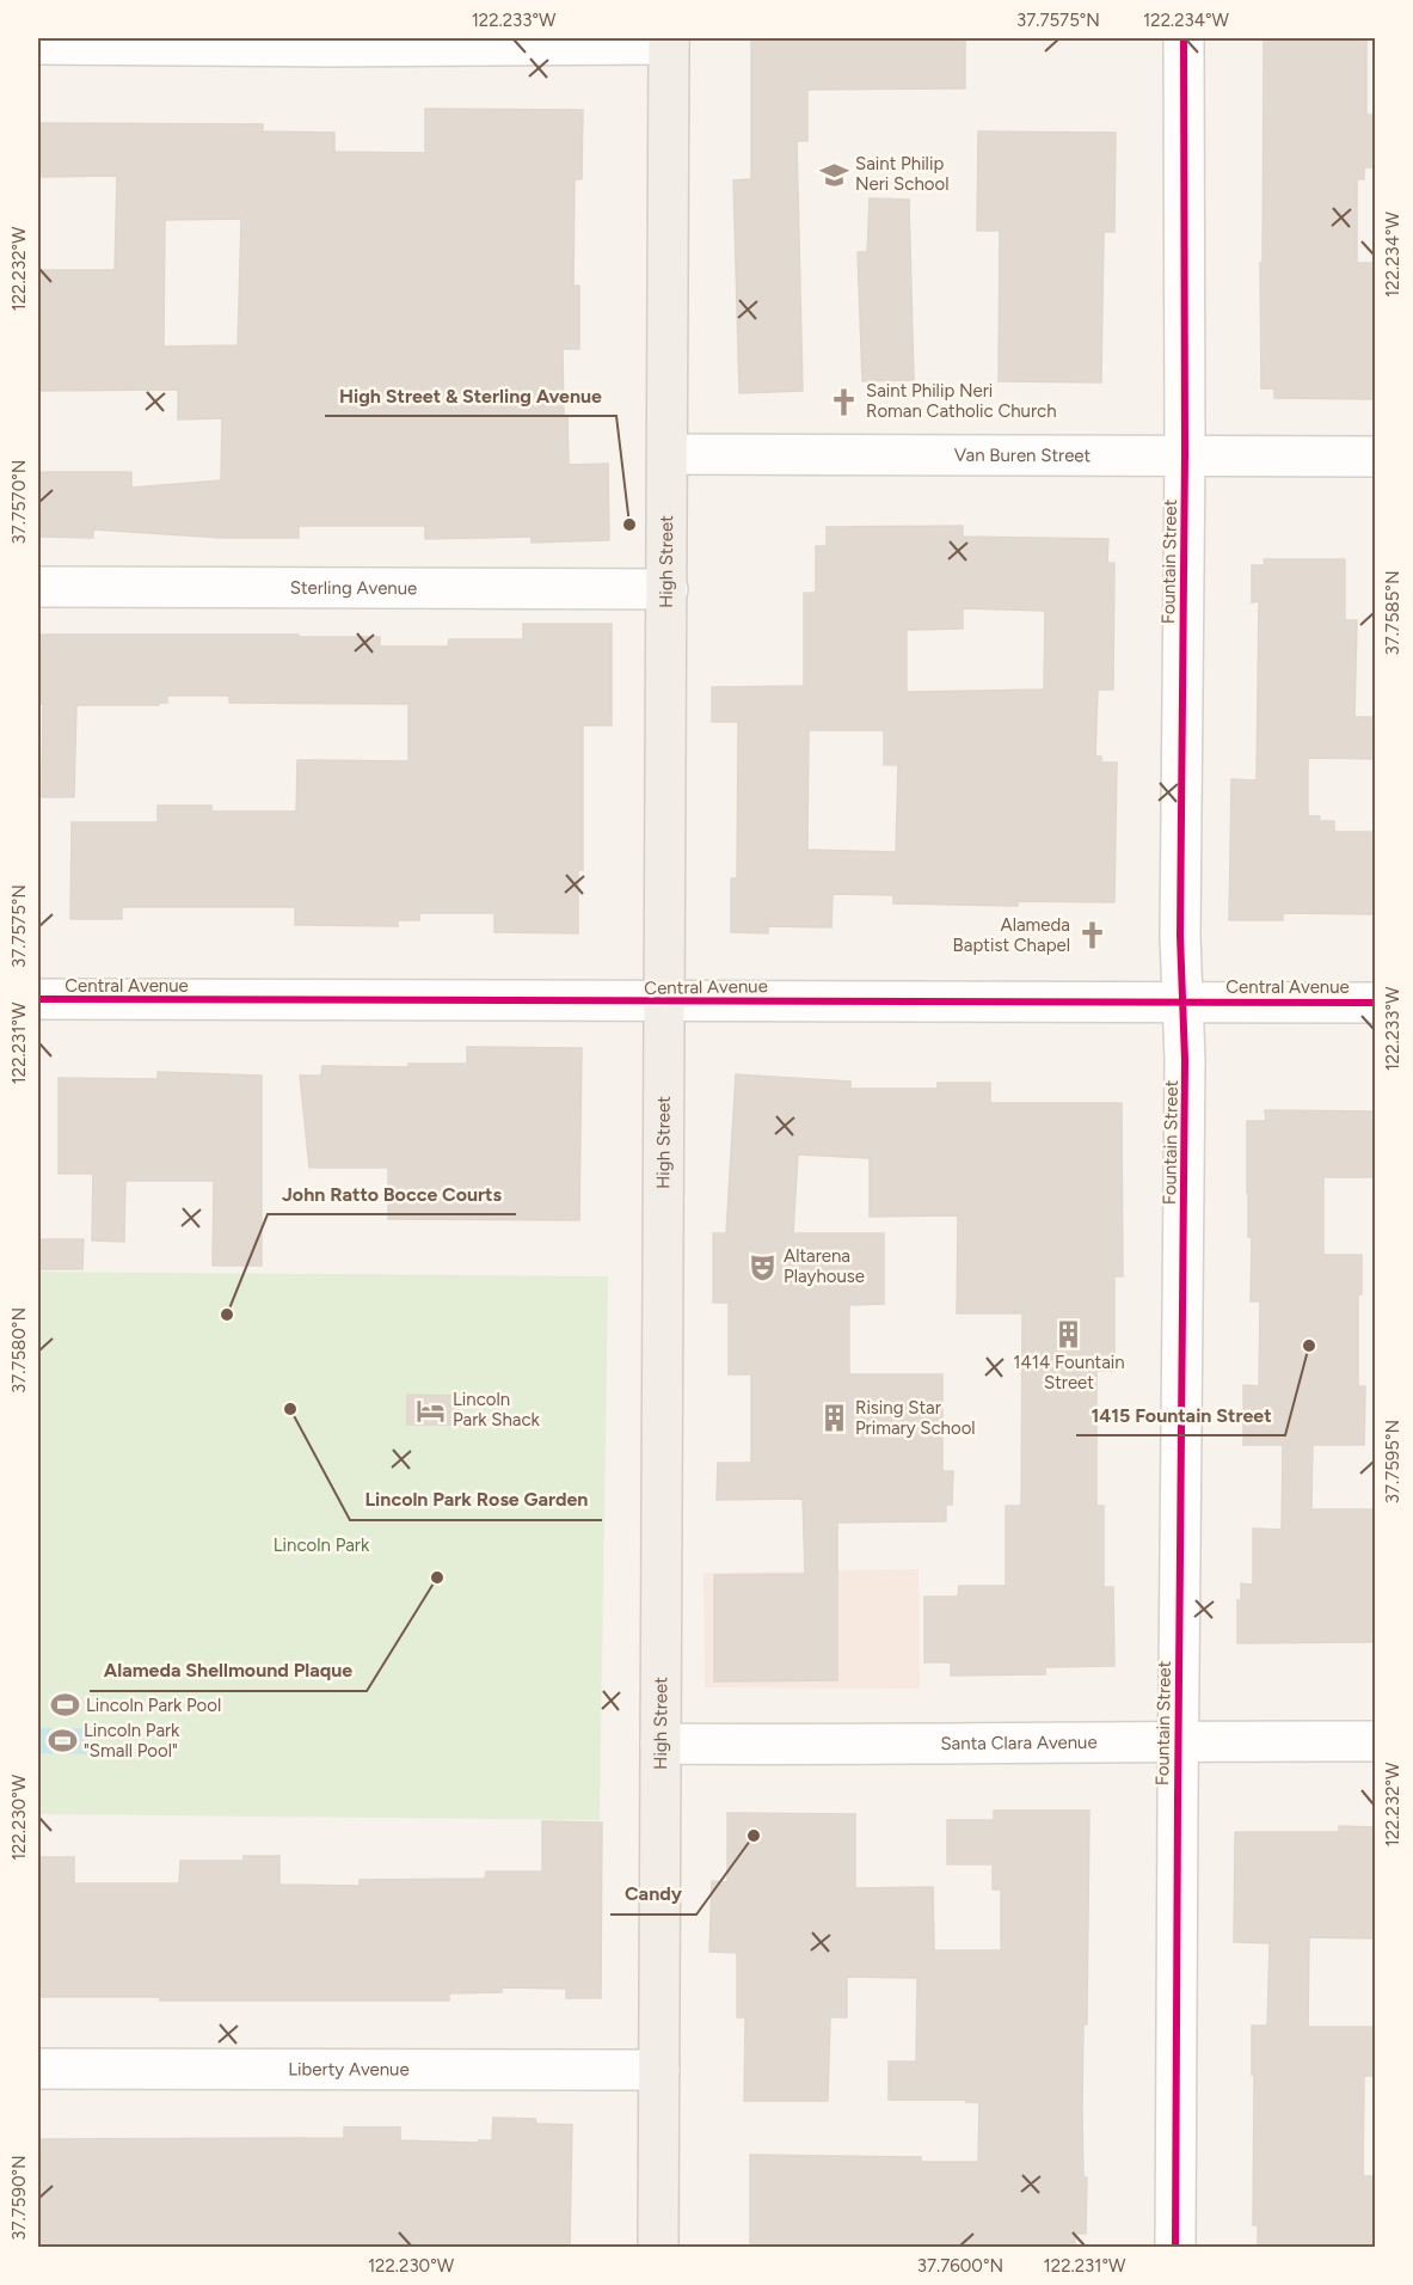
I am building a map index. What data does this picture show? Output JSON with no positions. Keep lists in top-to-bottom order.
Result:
{
  "streets": {
    "main road": ["High Street"],
    "street": [
      "Van Buren Street",
      "Fountain Street",
      "Sterling Avenue",
      "Central Avenue",
      "Santa Clara Avenue",
      "Liberty Avenue"
    ]
  },
  "crossings": [
    ["Van Buren Street", "High Street"],
    ["Van Buren Street", "Fountain Street"],
    ["High Street", "Sterling Avenue"],
    ["High Street", "Central Avenue"],
    ["High Street", "Santa Clara Avenue"],
    ["High Street", "Liberty Avenue"],
    ["Fountain Street", "Central Avenue"],
    ["Fountain Street", "Santa Clara Avenue"]
  ],
  "parks": ["Lincoln Park"],
  "places": {
    "school or university": ["Saint Philip Neri School"],
    "church": ["Saint Philip Neri Roman Catholic Church", "Alameda Baptist Chapel"],
    "other": [
      "High Street & Sterling Avenue",
      "John Ratto Bocce Courts",
      "1415 Fountain Street",
      "Lincoln Park Rose Garden",
      "Alameda Shellmound Plaque",
      "Candy"
    ],
    "theatre": ["Altarena Playhouse"],
    "building": ["1414 Fountain Street", "Rising Star Primary School"],
    "hotel": ["Lincoln Park Shack"],
    "sports": ["Lincoln Park Pool", "Lincoln Park \"Small Pool\""]
  },
  "coordinates": [
    "122.233°W",
    "37.7575°N",
    "122.234°W",
    "122.232°W",
    "37.7570°N",
    "37.7585°N",
    "122.231°W",
    "37.7580°N",
    "37.7595°N",
    "122.230°W",
    "37.7590°N",
    "37.7600°N"
  ]
}
